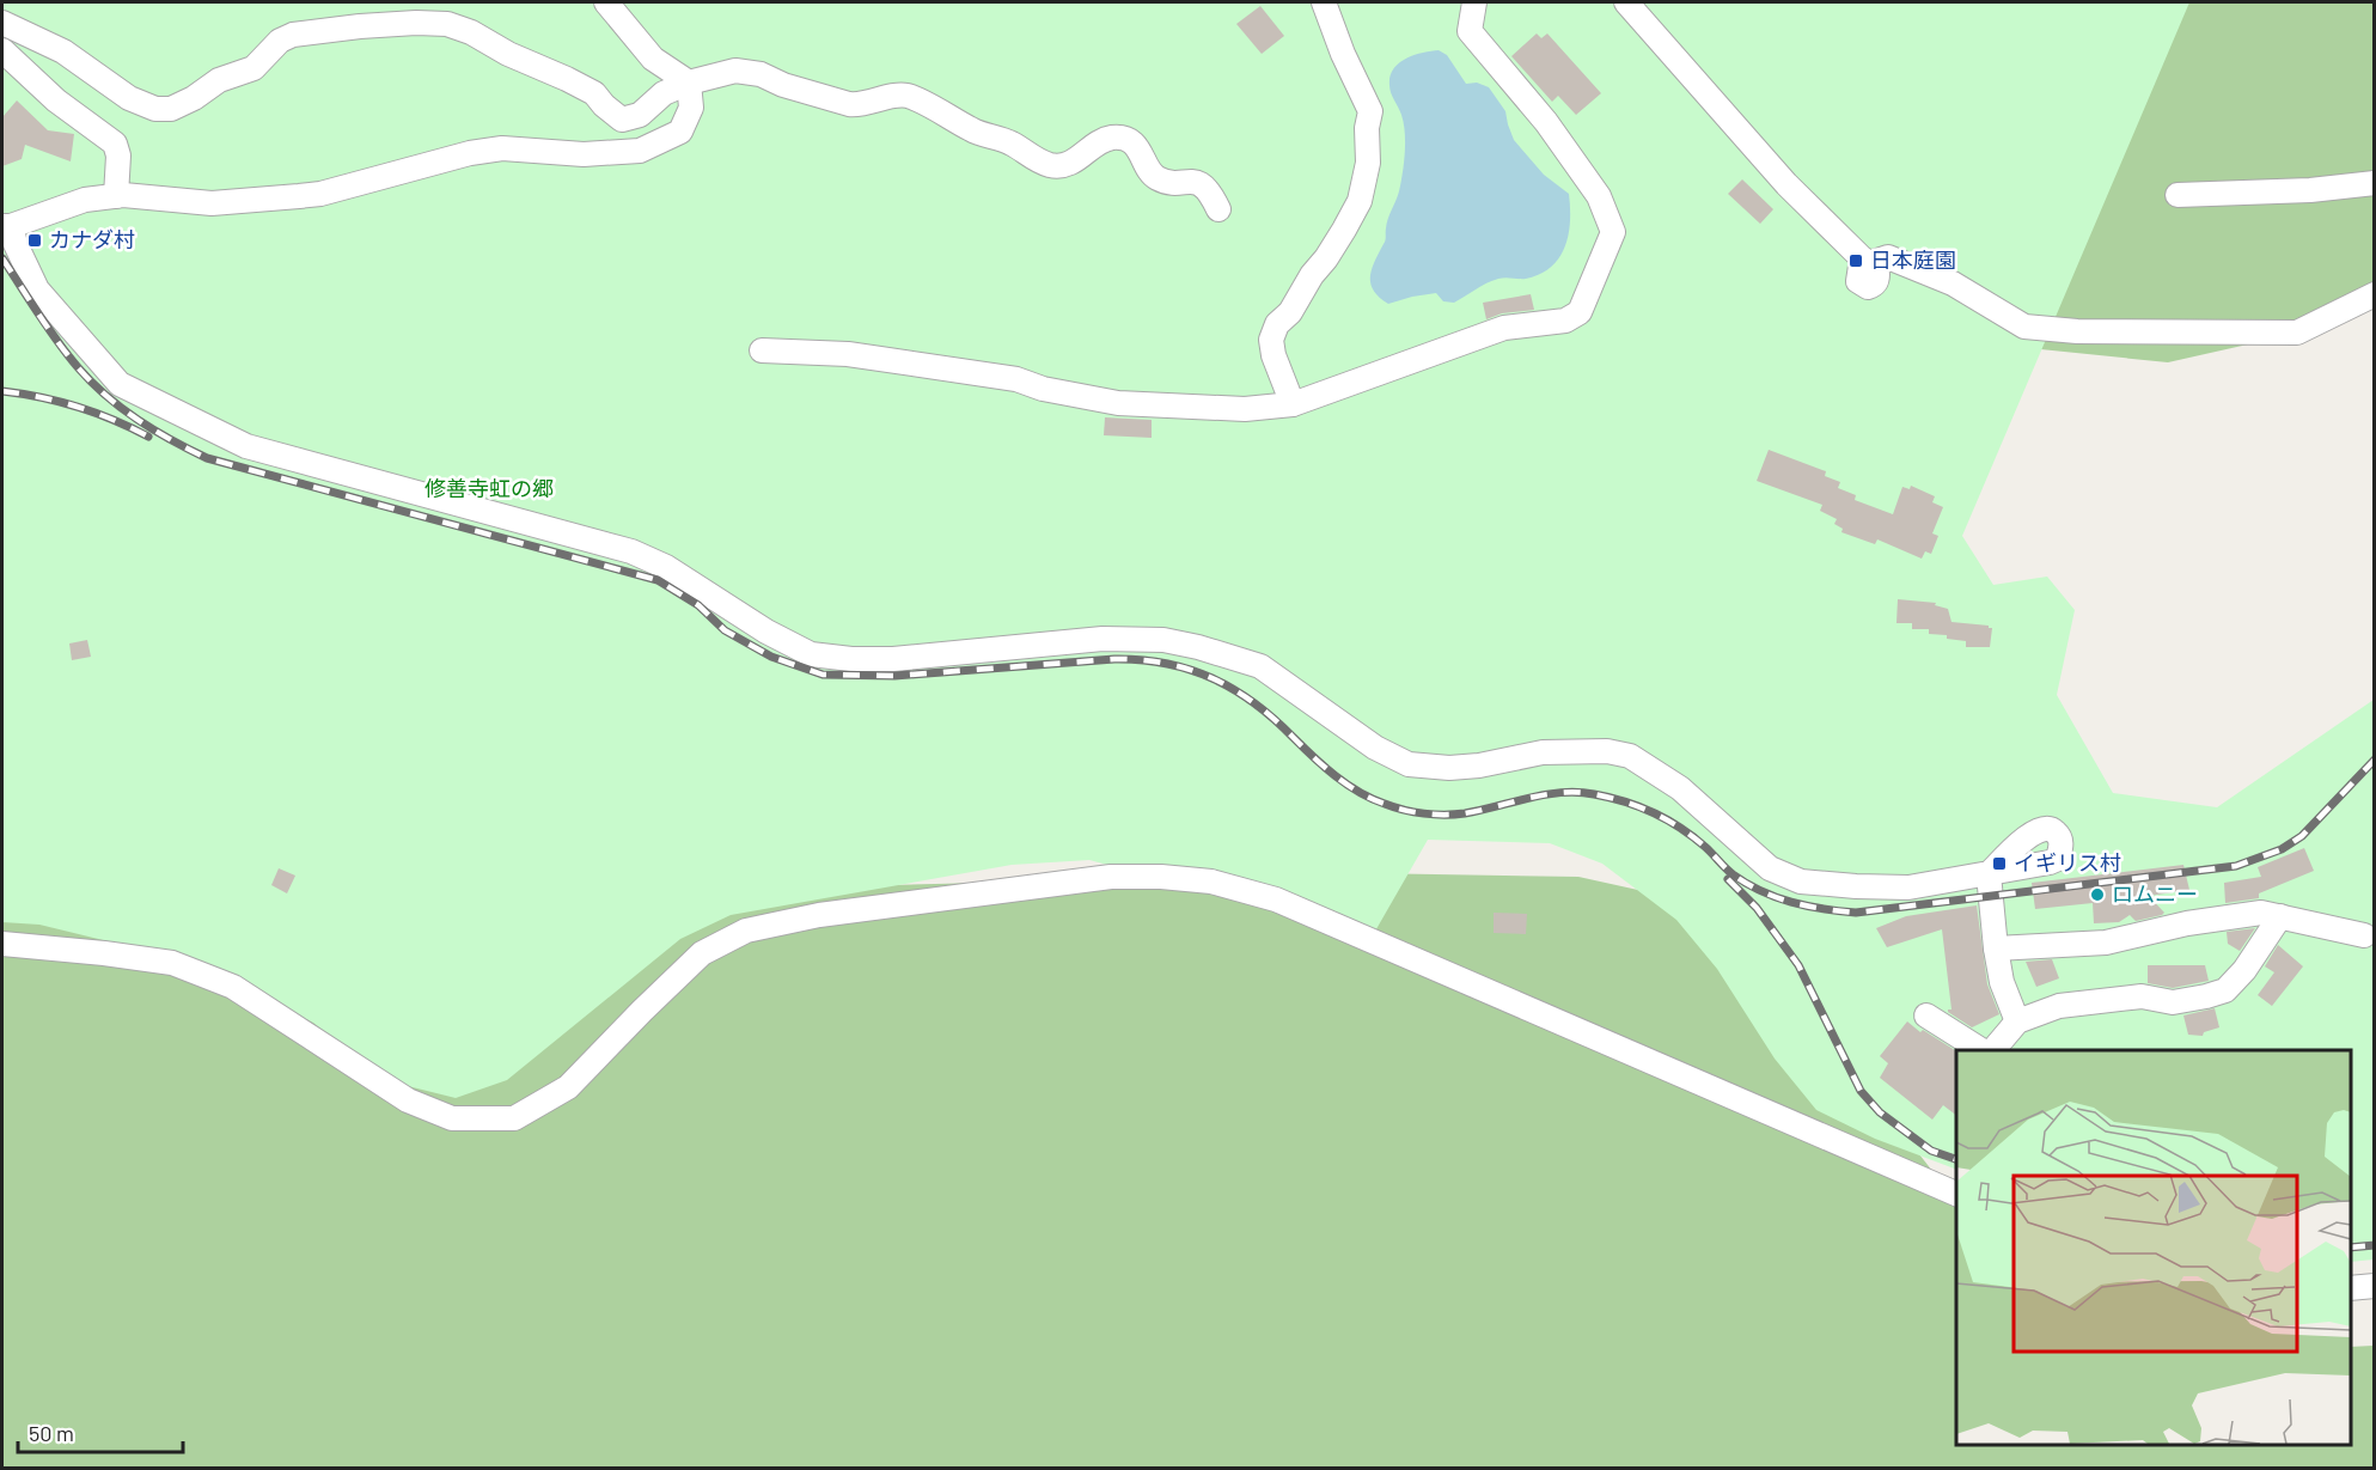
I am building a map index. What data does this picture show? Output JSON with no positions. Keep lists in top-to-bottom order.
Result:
{
  "parks": ["修善寺虹の郷"],
  "places": {
    "transit": ["カナダ村", "日本庭園", "イギリス村"],
    "other": ["ロムニー"]
  },
  "scale_bar": "50 m"
}
